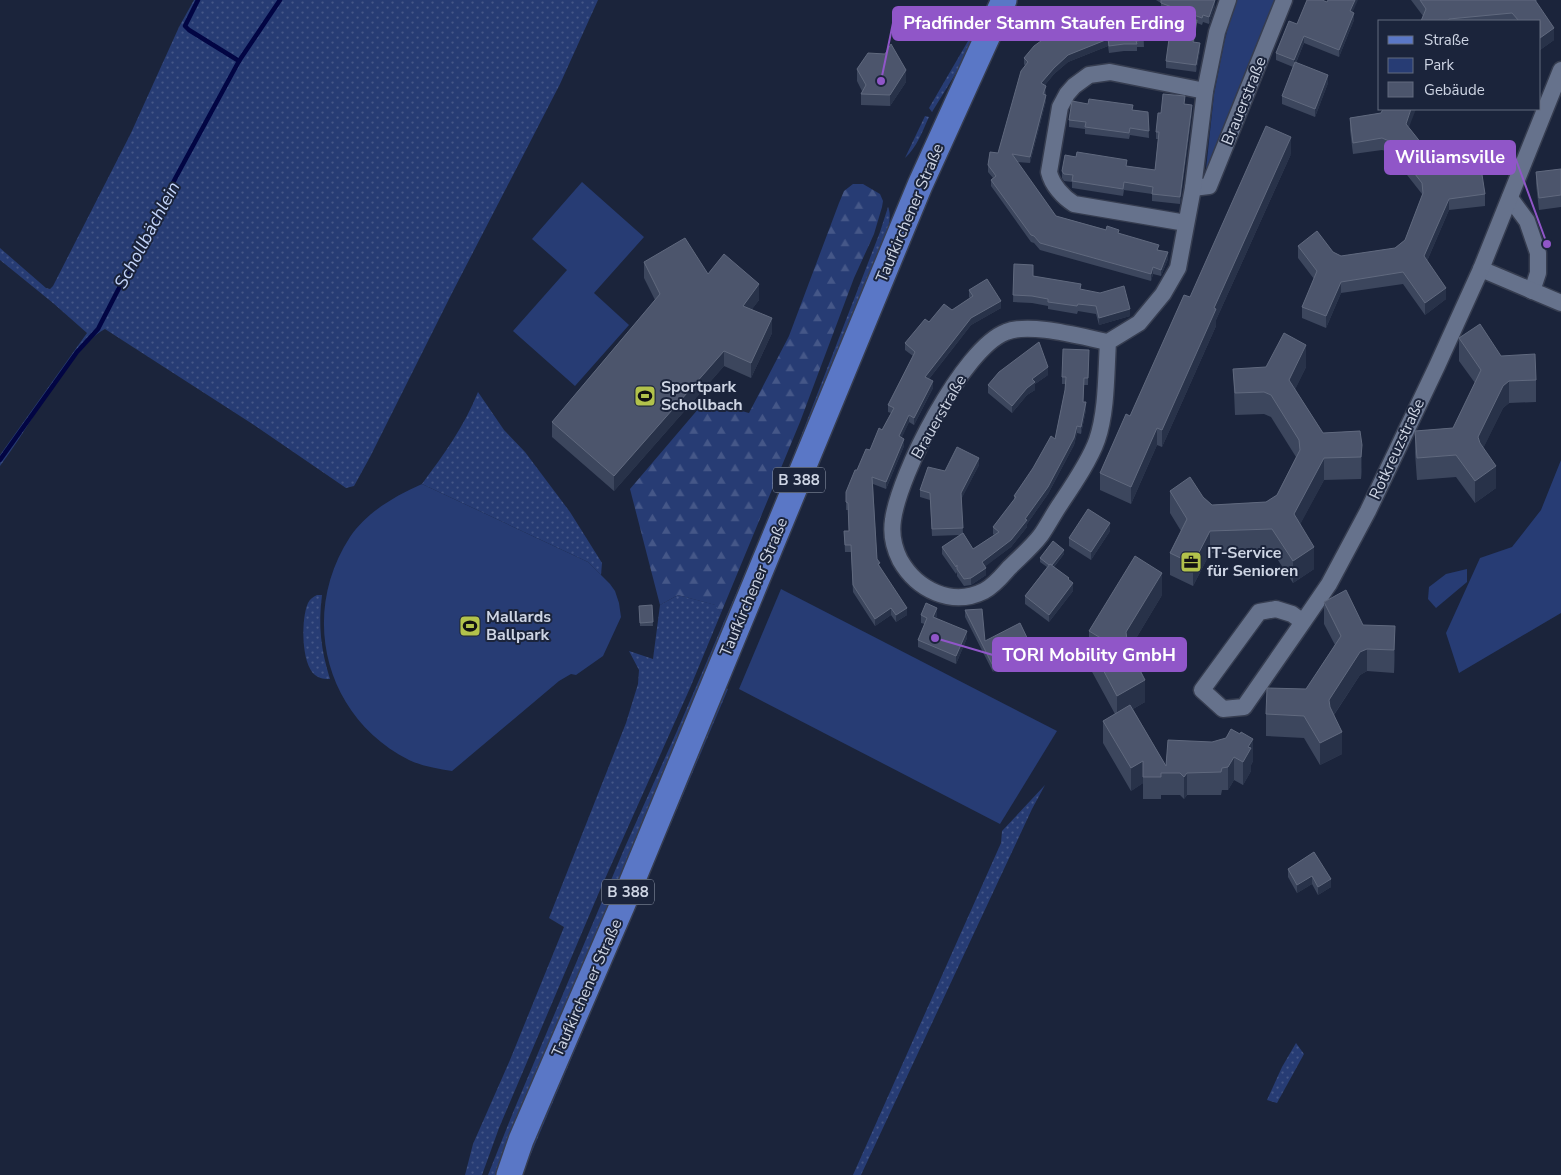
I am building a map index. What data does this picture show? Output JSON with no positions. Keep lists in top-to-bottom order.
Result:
{
  "streets": {
    "main road": ["Taufkirchener Straße", "B 388"],
    "street": ["Brauerstraße", "Rotkreuzstraße"]
  },
  "water": ["Schollbächlein"],
  "places": {
    "other": ["Pfadfinder Stamm Staufen Erding", "Williamsville", "TORI Mobility GmbH"],
    "sports": ["Sportpark Schollbach", "Mallards Ballpark"],
    "office": ["IT-Service für Senioren"]
  },
  "legend": ["Straße", "Park", "Gebäude"]
}
